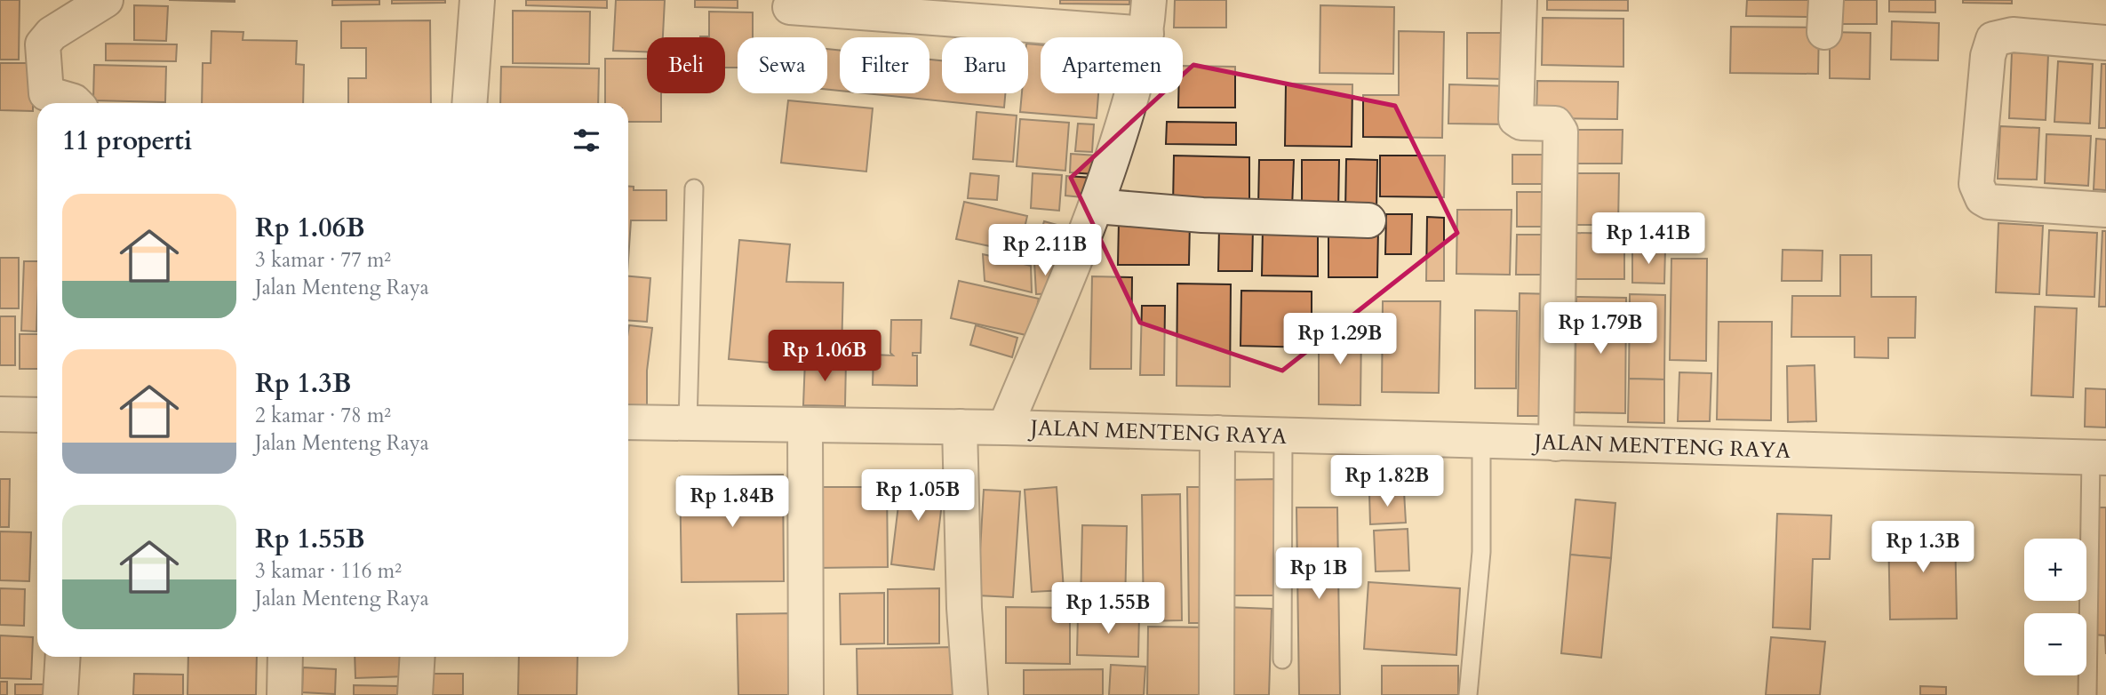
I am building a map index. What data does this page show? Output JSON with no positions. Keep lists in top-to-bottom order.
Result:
{
  "streets": {
    "street": ["JALAN MENTENG RAYA"]
  },
  "page": {
    "chip": [
      "Beli",
      "Sewa",
      "Filter",
      "Baru",
      "Apartemen"
    ],
    "heading": "11 properti",
    "list": [
      {
        "name": "Rp 1.06B",
        "note": "3 kamar · 77 m² · Jalan Menteng Raya"
      },
      {
        "name": "Rp 1.3B",
        "note": "2 kamar · 78 m² · Jalan Menteng Raya"
      },
      {
        "name": "Rp 1.55B",
        "note": "3 kamar · 116 m² · Jalan Menteng Raya"
      }
    ],
    "price": [
      "Rp 1.41B",
      "Rp 2.11B",
      "Rp 1.79B",
      "Rp 1.29B",
      "Rp 1.06B",
      "Rp 1.82B",
      "Rp 1.05B",
      "Rp 1.84B",
      "Rp 1.3B",
      "Rp 1B",
      "Rp 1.55B"
    ],
    "map_buttons": ["+", "−"]
  }
}
